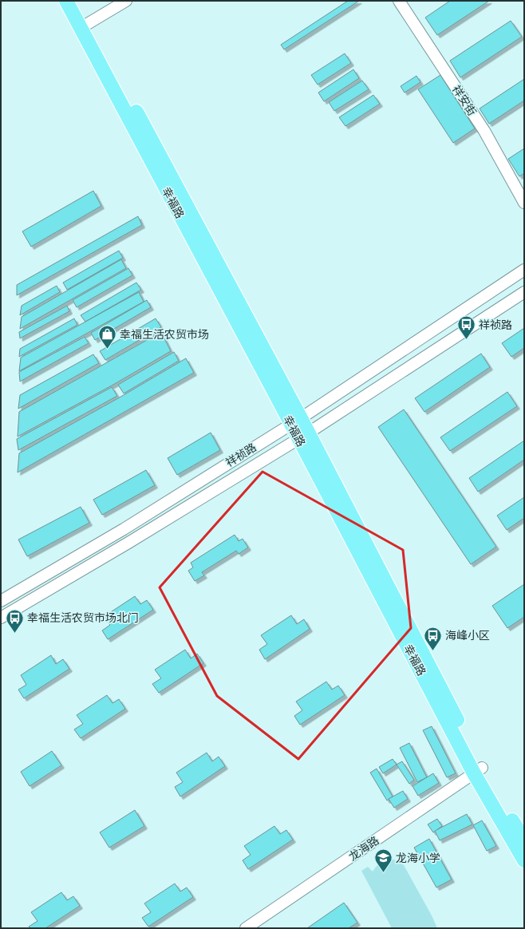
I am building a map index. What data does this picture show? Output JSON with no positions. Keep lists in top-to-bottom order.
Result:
{
  "streets": {
    "main road": ["幸福路"],
    "street": ["祥安街", "祥祯路", "龙海路"]
  },
  "crossings": [
    ["幸福路", "祥祯路"],
    ["幸福路", "龙海路"]
  ],
  "places": {
    "bus stop": ["祥祯路", "幸福生活农贸市场北门", "海峰小区"],
    "shop": ["幸福生活农贸市场"],
    "school or university": ["龙海小学"]
  }
}
